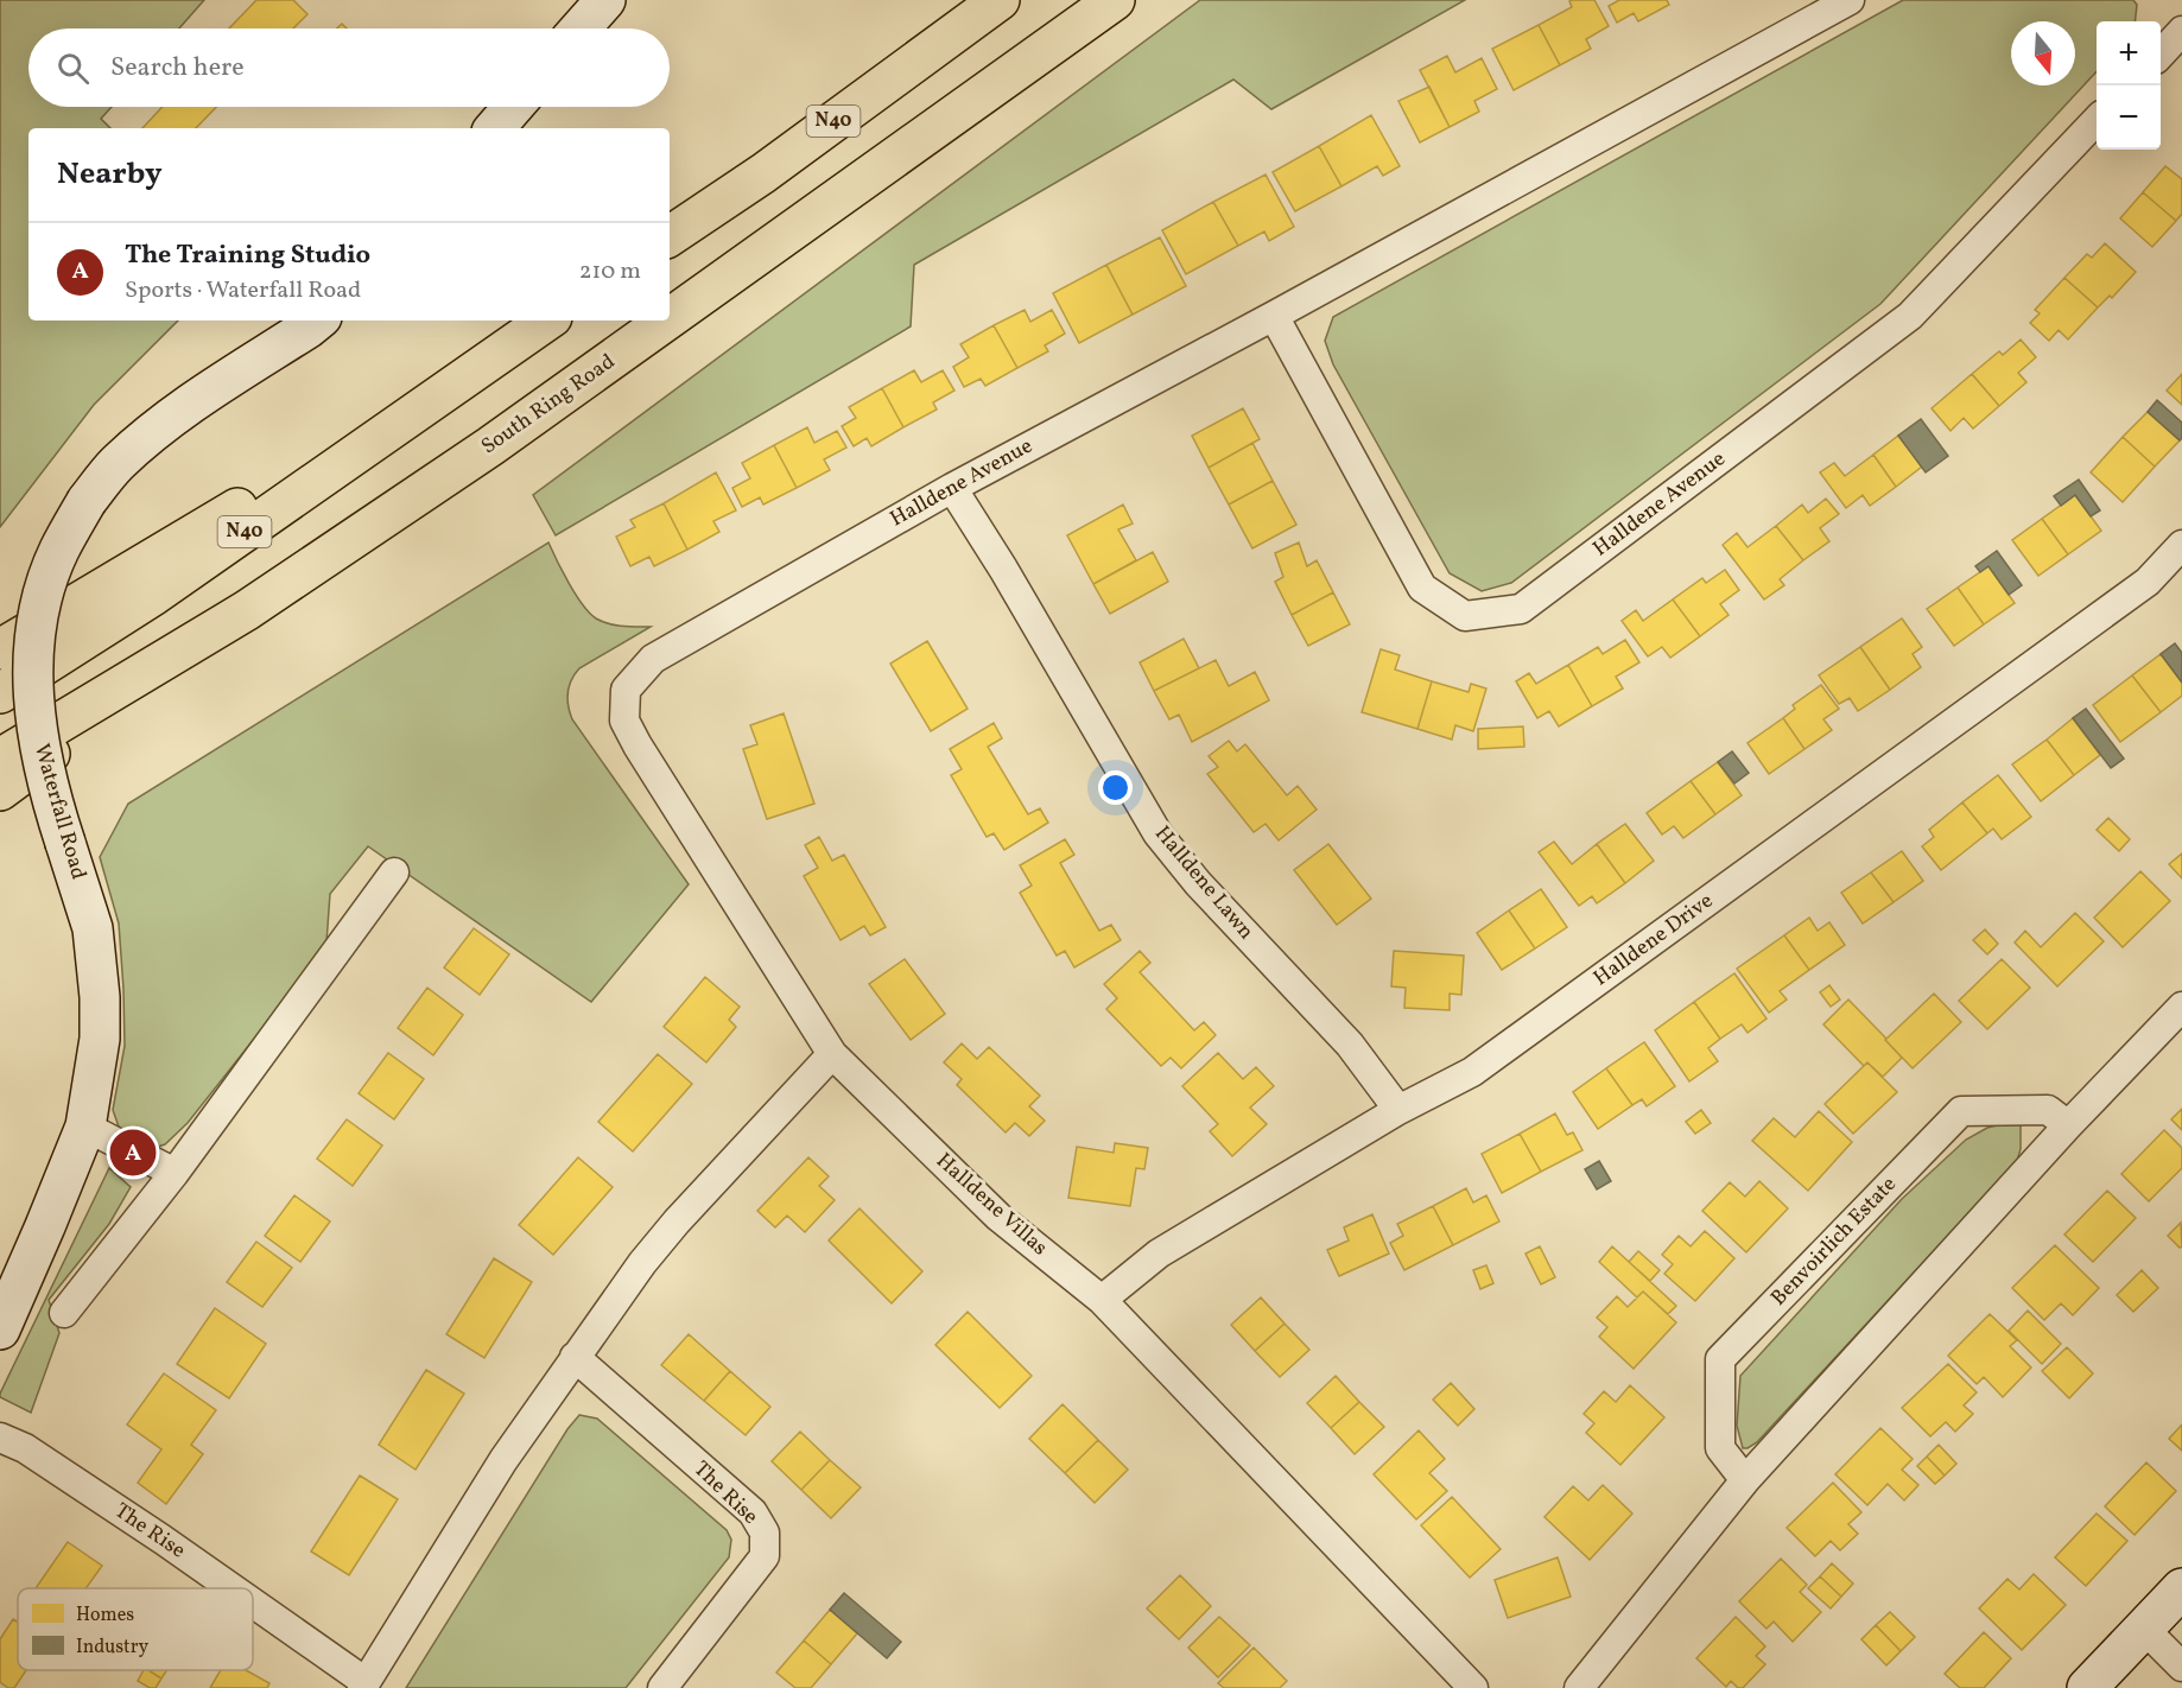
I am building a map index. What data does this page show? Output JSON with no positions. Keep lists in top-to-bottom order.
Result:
{
  "streets": {
    "highway": ["N40", "South Ring Road"],
    "street": [
      "Halldene Avenue",
      "Waterfall Road",
      "Halldene Lawn",
      "Halldene Drive",
      "Halldene Villas",
      "Benvoirlich Estate",
      "The Rise"
    ]
  },
  "crossings": [
    ["Halldene Avenue", "Halldene Lawn"],
    ["Halldene Avenue", "Halldene Villas"],
    ["Halldene Lawn", "Halldene Drive"],
    ["Halldene Drive", "Halldene Villas"],
    ["Halldene Villas", "The Rise"]
  ],
  "legend": ["Homes", "Industry"],
  "north": "bottom",
  "page": {
    "map_buttons": ["+", "−"],
    "search": "Search here",
    "heading": "Nearby",
    "list": [
      {
        "mark": "A",
        "name": "The Training Studio",
        "note": "Sports · Waterfall Road",
        "value": "210 m"
      }
    ],
    "pins": "A"
  }
}
